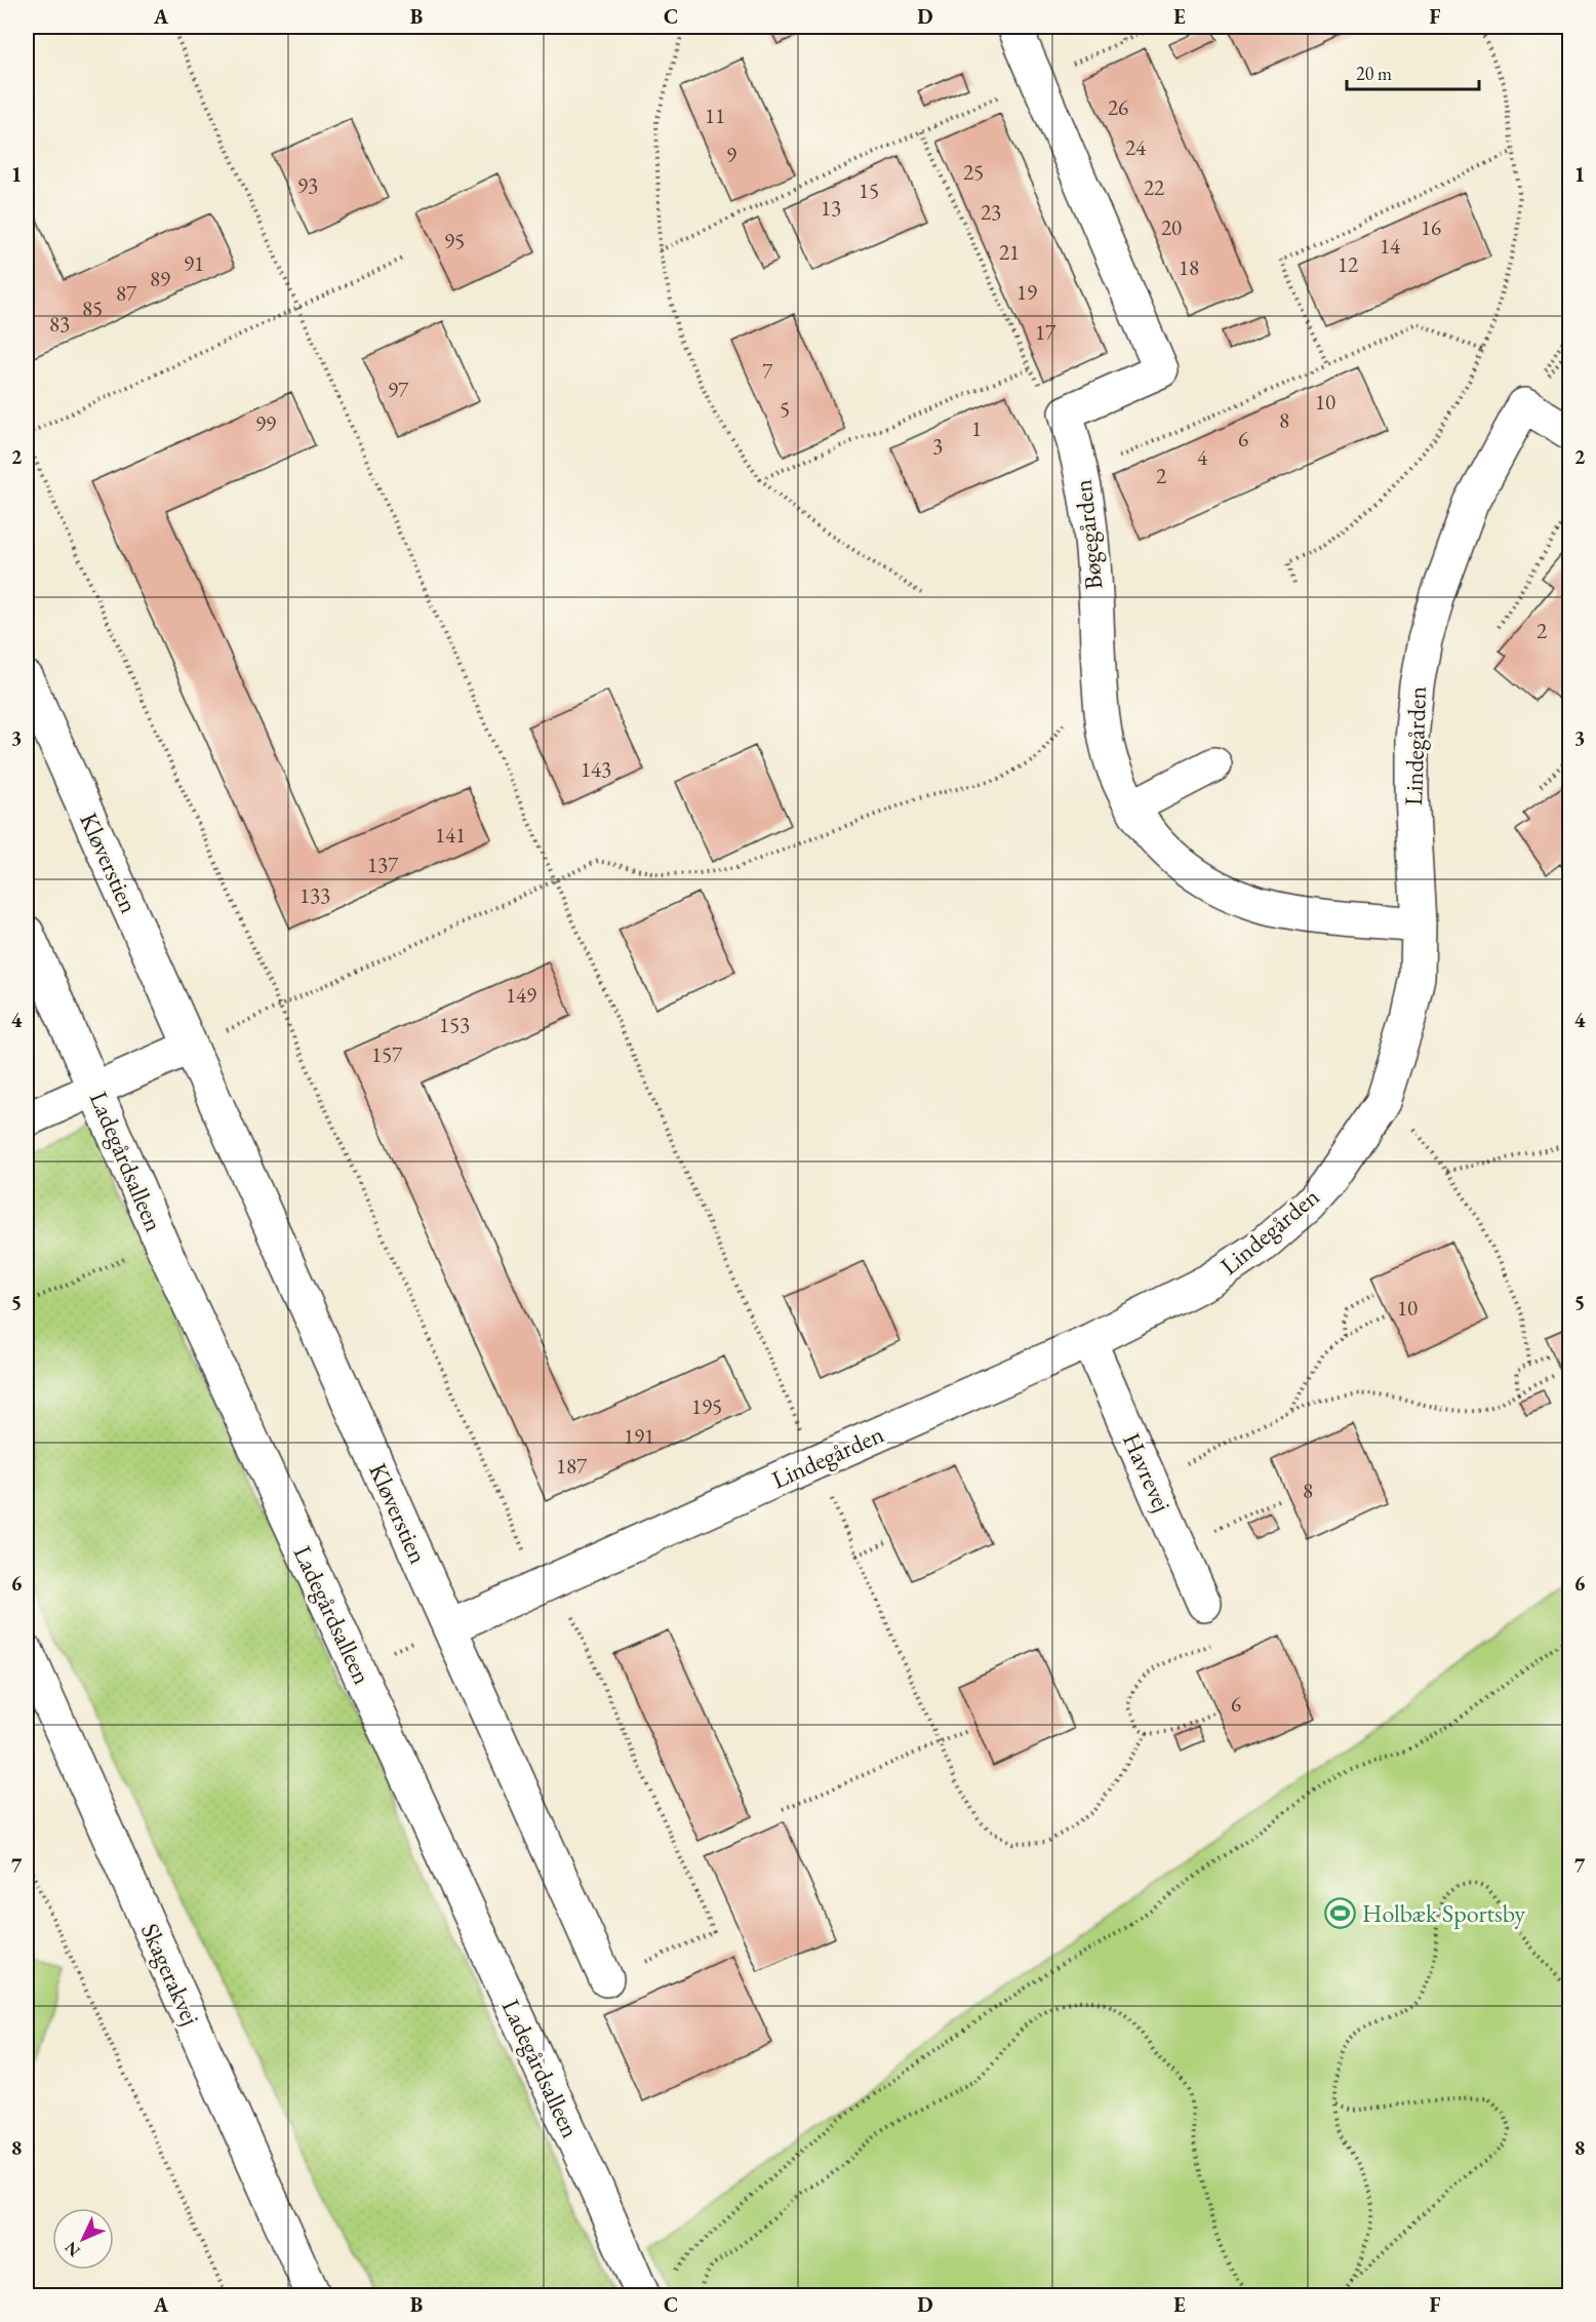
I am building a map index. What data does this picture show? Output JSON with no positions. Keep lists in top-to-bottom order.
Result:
{
  "streets": {
    "street": [
      "Bøgegården",
      "Lindegården",
      "Kløverstien",
      "Ladegårdsalleen",
      "Havrevej",
      "Skagerakvej"
    ]
  },
  "crossings": [
    ["Bøgegården", "Lindegården"],
    ["Lindegården", "Kløverstien"],
    ["Lindegården", "Havrevej"]
  ],
  "places": {
    "sports": ["Holbæk Sportsby"]
  },
  "house_numbers": [
    "26",
    "11",
    "24",
    "9",
    "25",
    "93",
    "22",
    "15",
    "13",
    "23",
    "20",
    "16",
    "95",
    "14",
    "21",
    "91",
    "12",
    "18",
    "89",
    "19",
    "87",
    "85",
    "83",
    "17",
    "7",
    "97",
    "10",
    "5",
    "8",
    "99",
    "1",
    "6",
    "3",
    "4",
    "2",
    "2",
    "143",
    "141",
    "137",
    "133",
    "149",
    "153",
    "157",
    "10",
    "195",
    "191",
    "187",
    "8",
    "6"
  ],
  "scale_bar": "20 m",
  "north": "bottom left",
  "grid": {
    "columns": [
      "A",
      "B",
      "C",
      "D",
      "E",
      "F"
    ],
    "rows": [
      "1",
      "2",
      "3",
      "4",
      "5",
      "6",
      "7",
      "8"
    ]
  }
}
